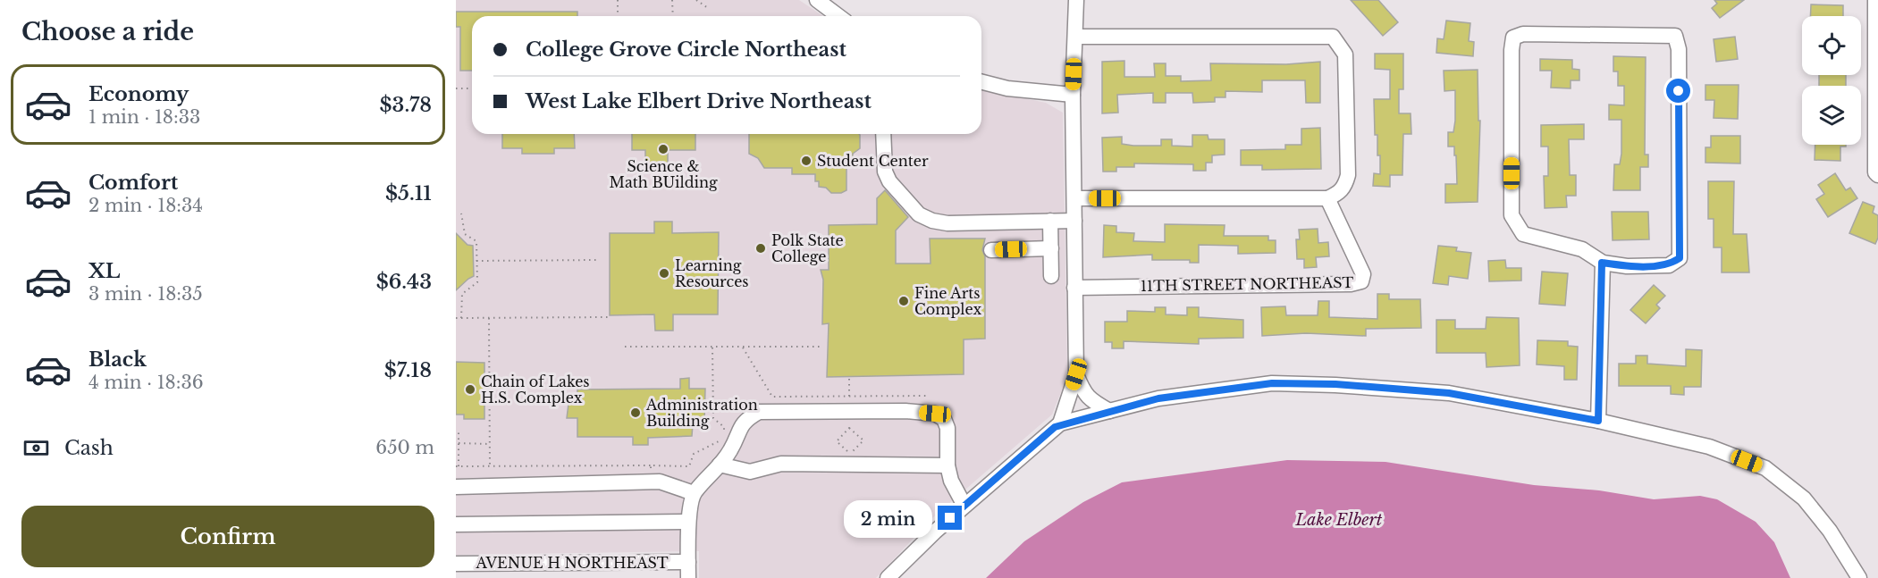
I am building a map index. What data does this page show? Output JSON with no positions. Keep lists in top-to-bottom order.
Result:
{
  "streets": {
    "street": ["11TH STREET NORTHEAST", "AVENUE H NORTHEAST"]
  },
  "water": ["Lake Elbert"],
  "places": [
    "Science & Math BUilding",
    "Student Center",
    "Polk State College",
    "Learning Resources",
    "Fine Arts Complex",
    "Chain of Lakes H.S. Complex",
    "Administration Building"
  ],
  "page": {
    "heading": "Choose a ride",
    "banner": ["College Grove Circle Northeast", "West Lake Elbert Drive Northeast"],
    "list": [
      {
        "name": "Economy",
        "note": "1 min · 18:33",
        "value": "$3.78"
      },
      {
        "name": "Comfort",
        "note": "2 min · 18:34",
        "value": "$5.11"
      },
      {
        "name": "XL",
        "note": "3 min · 18:35",
        "value": "$6.43"
      },
      {
        "name": "Black",
        "note": "4 min · 18:36",
        "value": "$7.18"
      }
    ],
    "pay": ["Cash", "650 m"],
    "buttons": "Confirm",
    "bubble": "2 min"
  }
}
